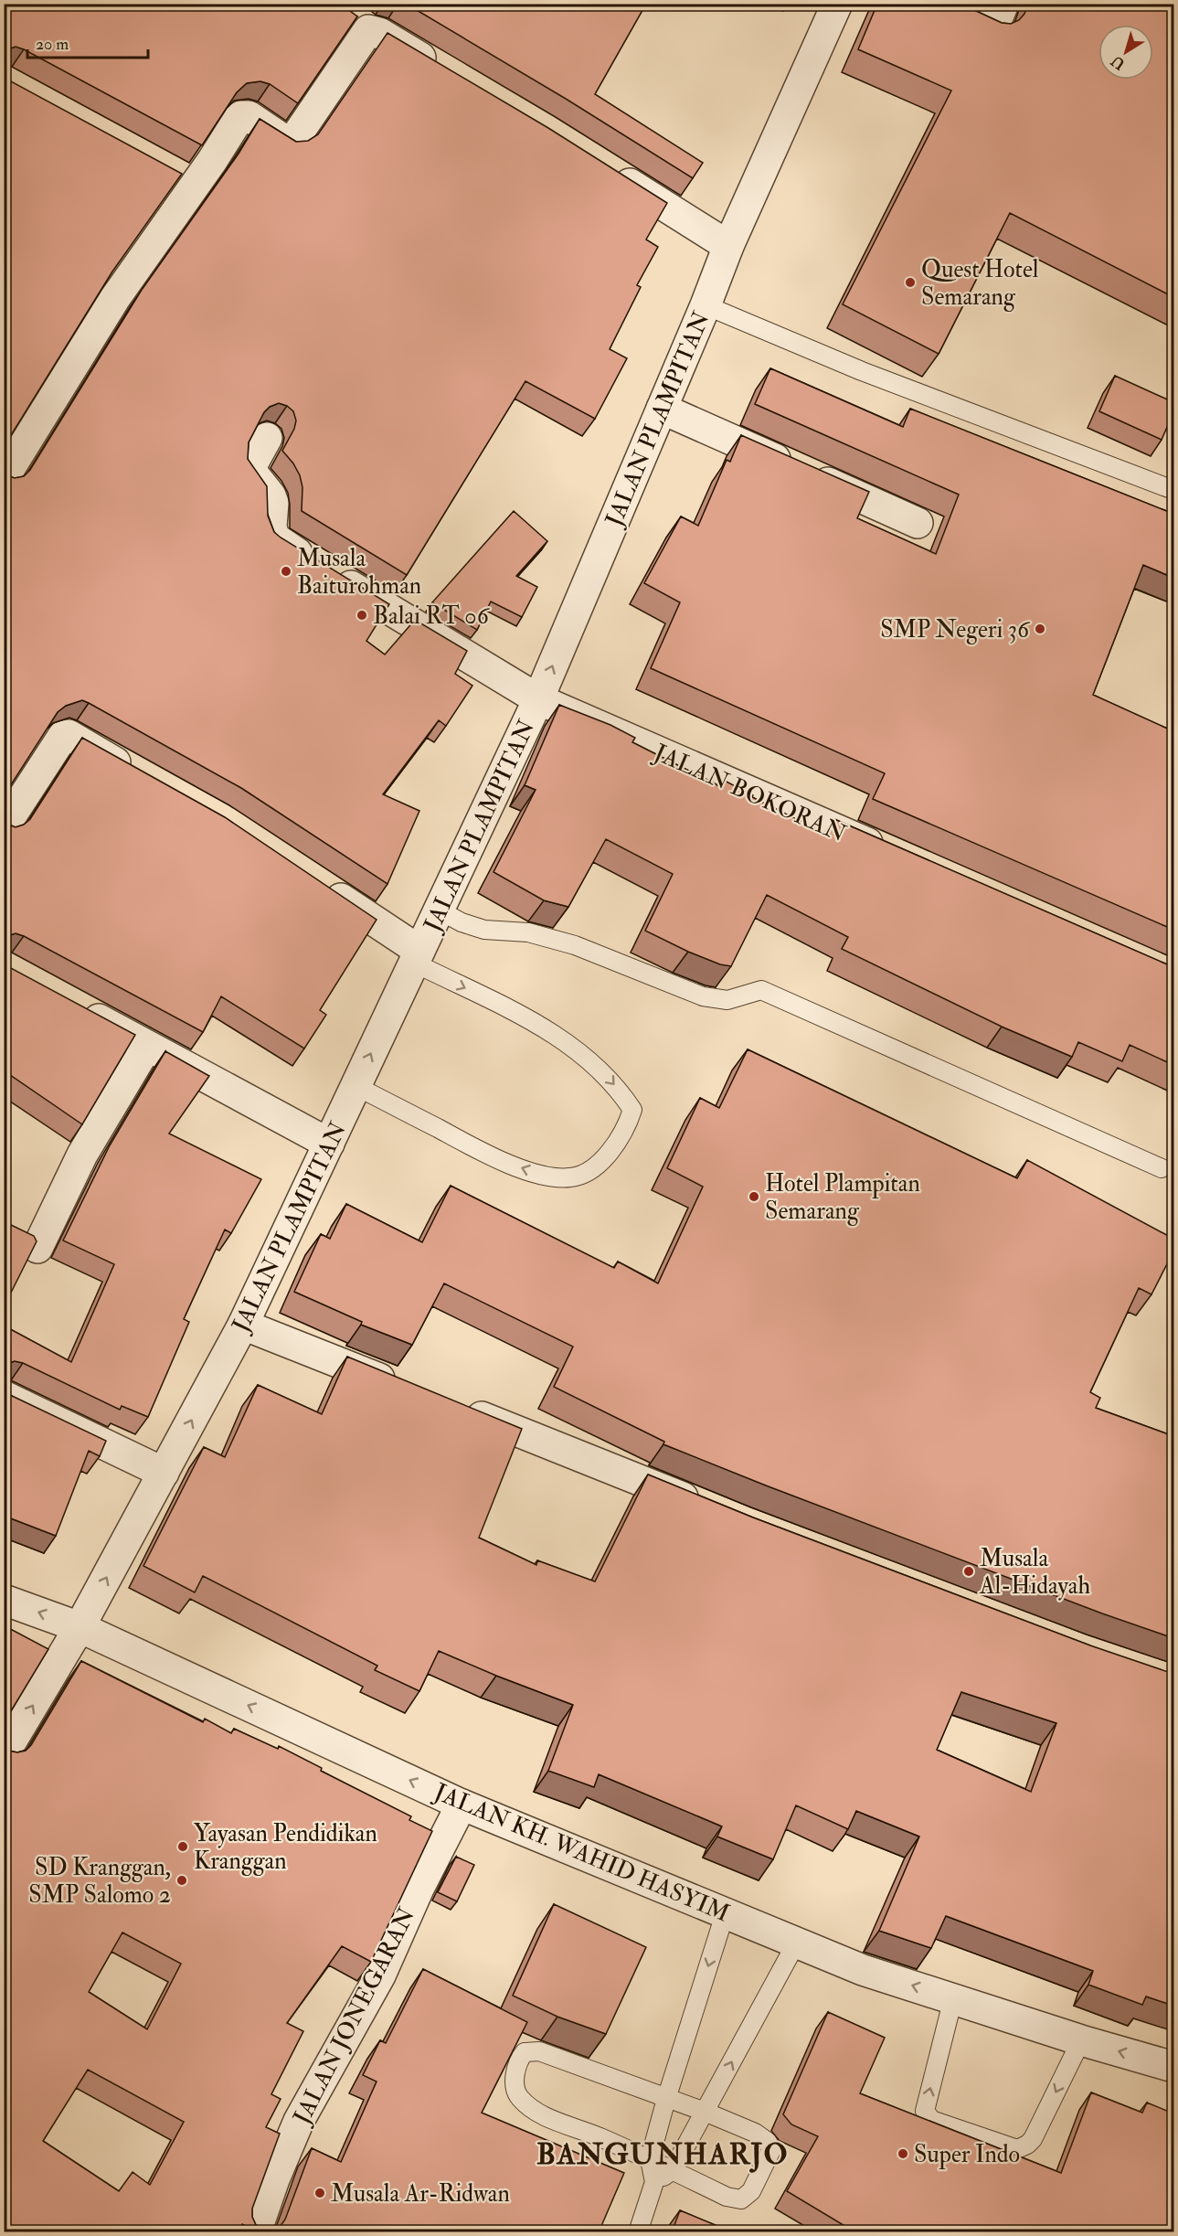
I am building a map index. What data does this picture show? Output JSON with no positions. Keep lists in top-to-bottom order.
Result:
{
  "streets": {
    "street": [
      "JALAN PLAMPITAN",
      "JALAN BOKORAN",
      "JALAN KH. WAHID HASYIM",
      "JALAN JONEGARAN"
    ]
  },
  "crossings": [
    ["JALAN PLAMPITAN", "JALAN BOKORAN"],
    ["JALAN PLAMPITAN", "JALAN KH. WAHID HASYIM"],
    ["JALAN KH. WAHID HASYIM", "JALAN JONEGARAN"]
  ],
  "one_way": ["JALAN PLAMPITAN", "JALAN KH. WAHID HASYIM"],
  "districts": ["BANGUNHARJO"],
  "places": [
    "Quest Hotel Semarang",
    "Musala Baiturohman",
    "Balai RT 06",
    "SMP Negeri 36",
    "Hotel Plampitan Semarang",
    "Musala Al-Hidayah",
    "Yayasan Pendidikan Kranggan",
    "SD Kranggan, SMP Salomo 2",
    "Super Indo",
    "Musala Ar-Ridwan"
  ],
  "scale_bar": "20 m",
  "north": "bottom left"
}
